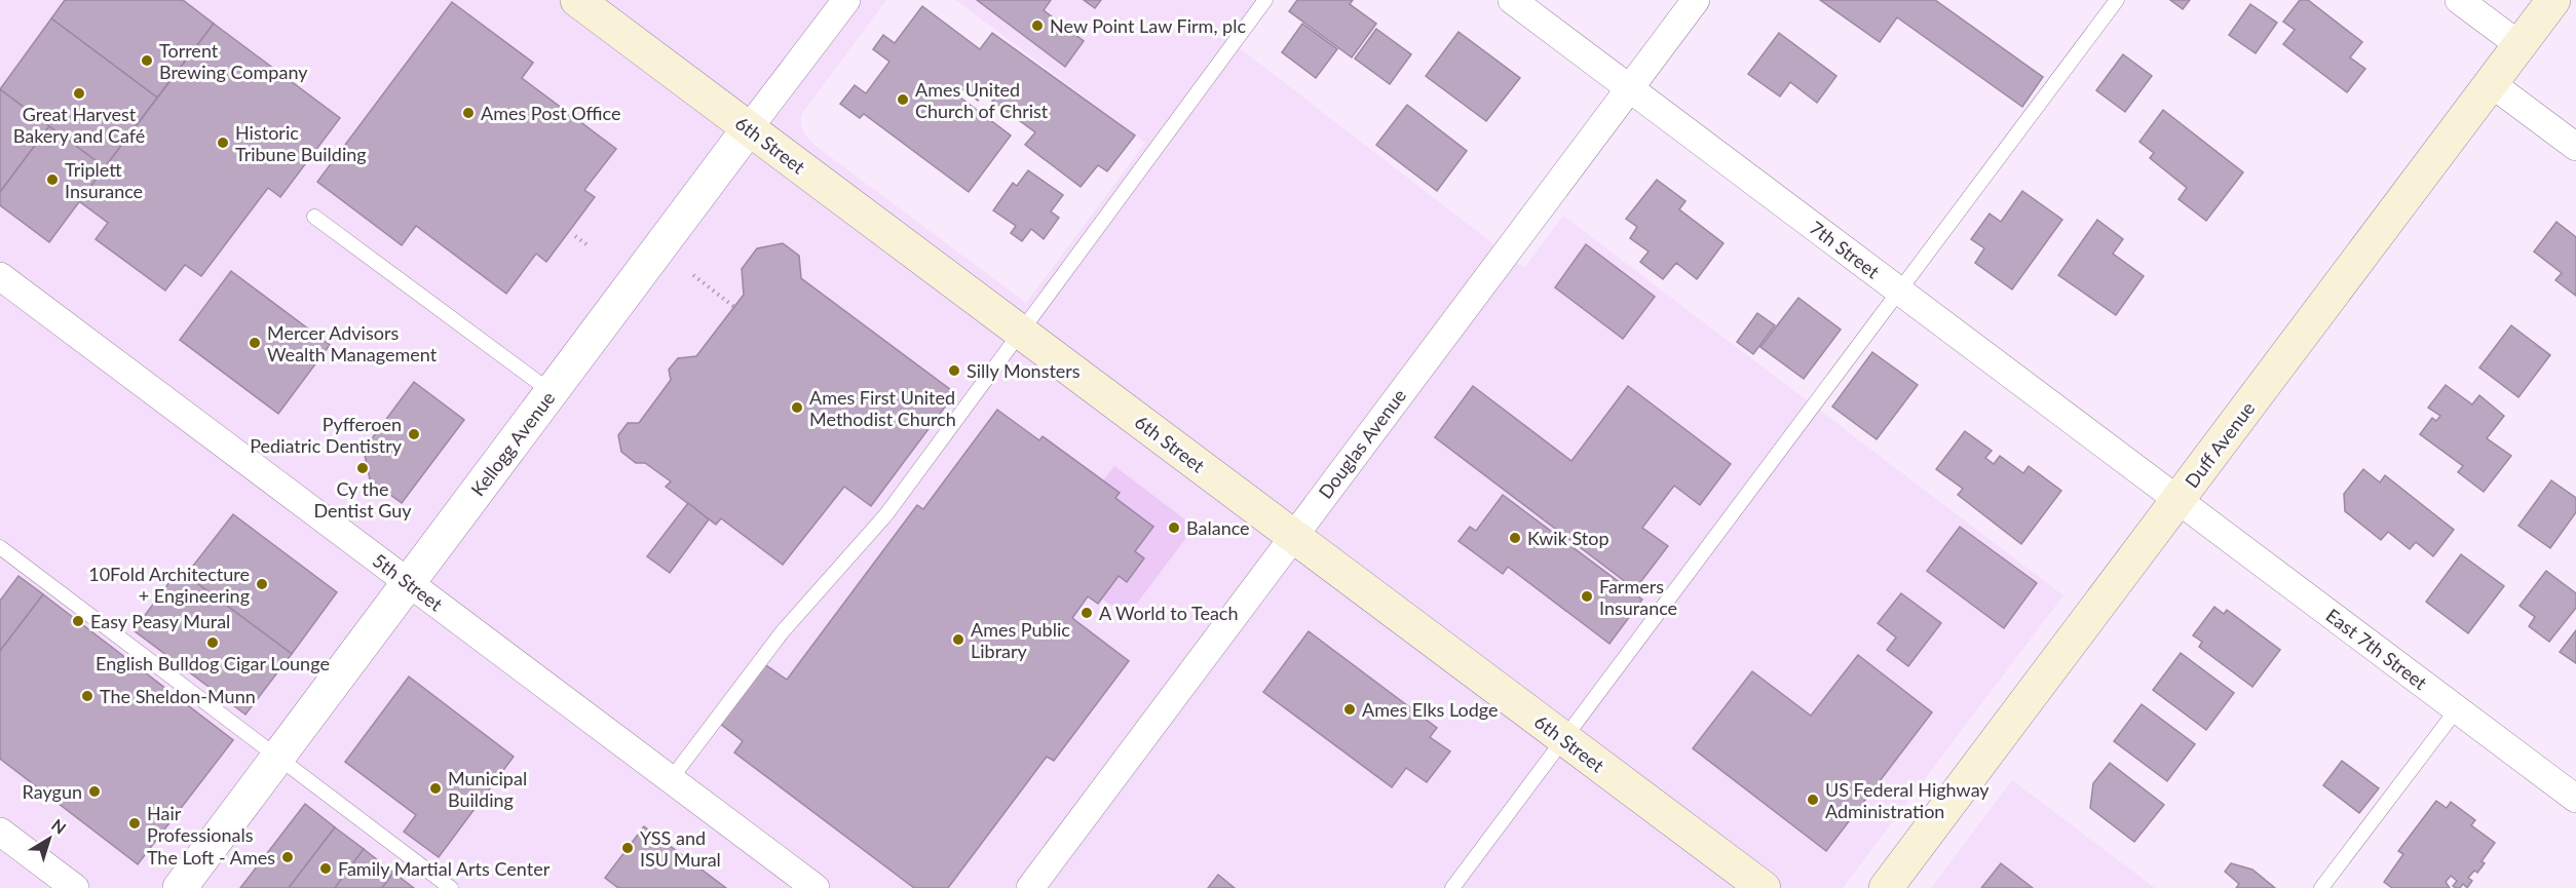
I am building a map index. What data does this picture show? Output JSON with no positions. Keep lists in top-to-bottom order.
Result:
{
  "streets": {
    "main road": ["6th Street", "Duff Avenue"],
    "street": [
      "7th Street",
      "Kellogg Avenue",
      "Douglas Avenue",
      "5th Street",
      "East 7th Street"
    ]
  },
  "crossings": [
    ["6th Street", "Kellogg Avenue"],
    ["6th Street", "Douglas Avenue"],
    ["7th Street", "Douglas Avenue"],
    ["7th Street", "Duff Avenue"],
    ["7th Street", "East 7th Street"],
    ["Kellogg Avenue", "5th Street"],
    ["Duff Avenue", "East 7th Street"]
  ],
  "places": [
    "New Point Law Firm, plc",
    "Torrent Brewing Company",
    "Great Harvest Bakery and Café",
    "Ames United Church of Christ",
    "Ames Post Office",
    "Historic Tribune Building",
    "Triplett Insurance",
    "Mercer Advisors Wealth Management",
    "Silly Monsters",
    "Ames First United Methodist Church",
    "Pyfferoen Pediatric Dentistry",
    "Cy the Dentist Guy",
    "Balance",
    "Kwik Stop",
    "10Fold Architecture + Engineering",
    "Farmers Insurance",
    "A World to Teach",
    "Easy Peasy Mural",
    "Ames Public Library",
    "English Bulldog Cigar Lounge",
    "The Sheldon-Munn",
    "Ames Elks Lodge",
    "Municipal Building",
    "Raygun",
    "US Federal Highway Administration",
    "Hair Professionals",
    "YSS and ISU Mural",
    "The Loft - Ames",
    "Family Martial Arts Center"
  ],
  "north": "top right"
}
